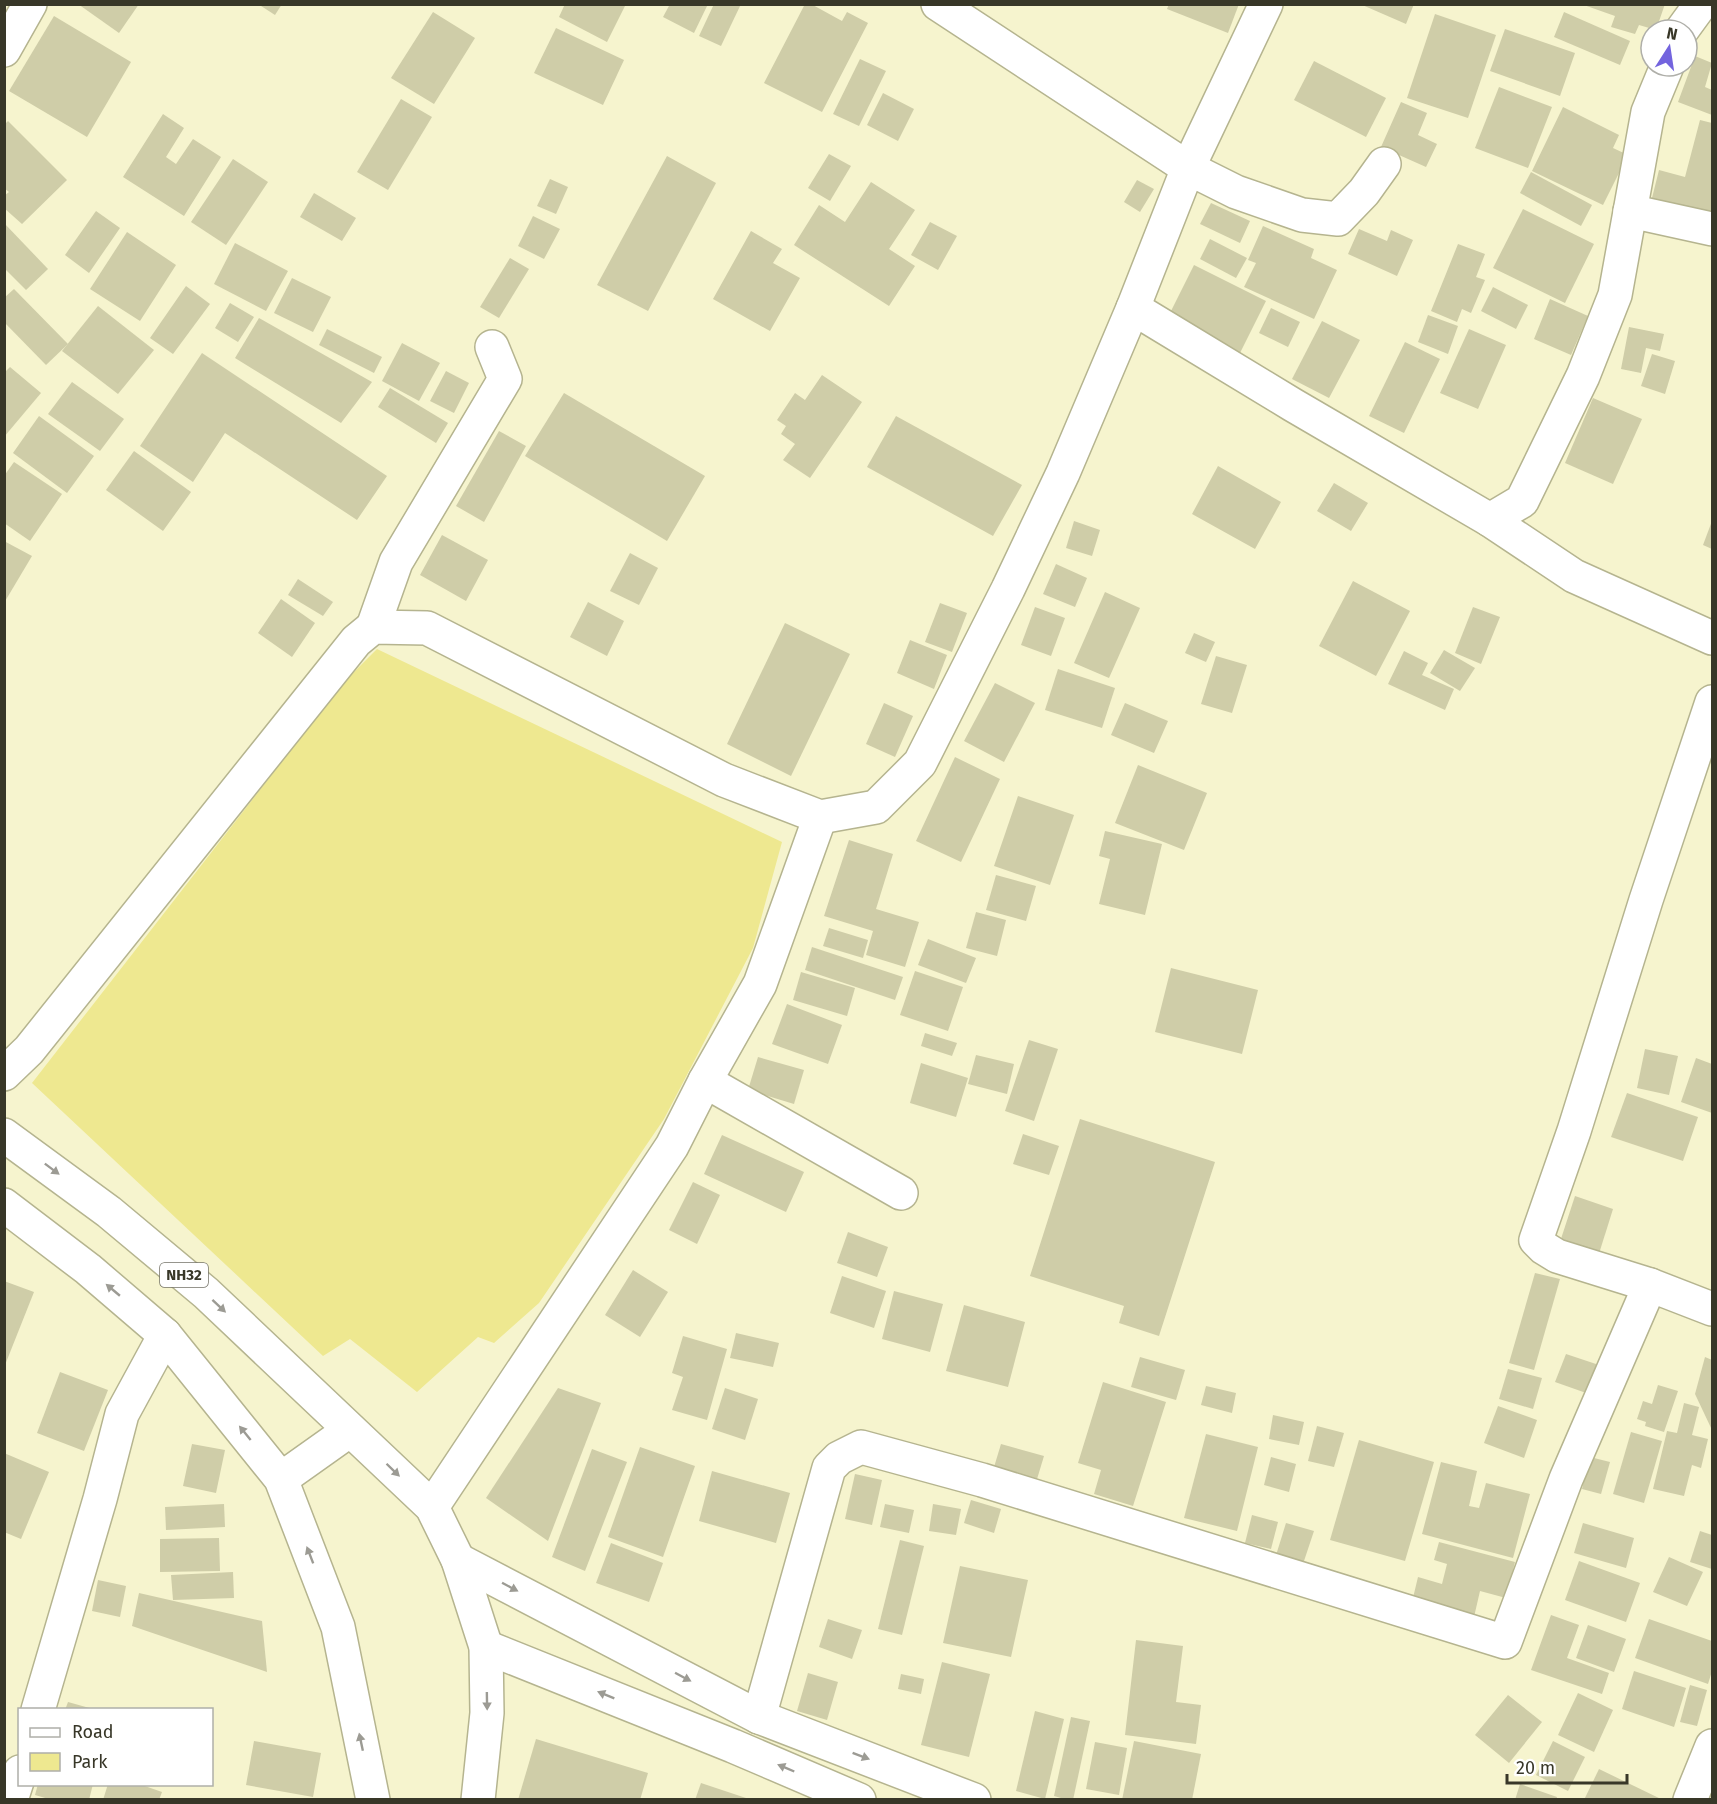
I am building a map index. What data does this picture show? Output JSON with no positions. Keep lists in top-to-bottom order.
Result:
{
  "streets": {
    "street": ["NH32"]
  },
  "legend": ["Road", "Park"],
  "scale_bar": "20 m",
  "north": "top"
}
